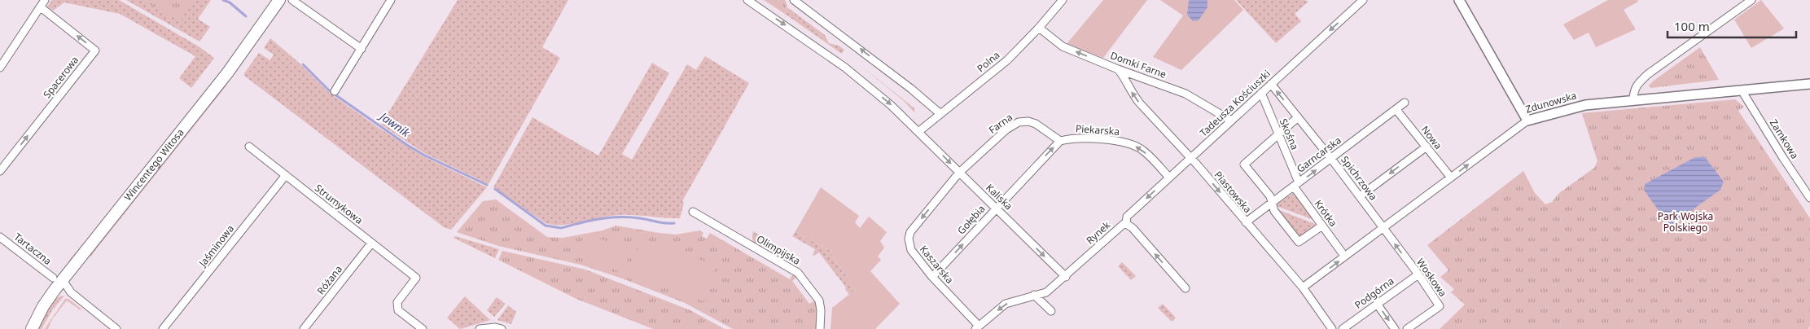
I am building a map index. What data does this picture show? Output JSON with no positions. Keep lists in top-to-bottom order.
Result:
{
  "streets": {
    "main road": ["Wincentego Witosa"],
    "street": [
      "Polna",
      "Domki Farne",
      "Spacerowa",
      "Zdunowska",
      "Tadeusza Kościuszki",
      "Farna",
      "Piekarska",
      "Skośna",
      "Nowa",
      "Zamkowa",
      "Garncarska",
      "Spichrzowa",
      "Piastowska",
      "Kaliska",
      "Strumykowa",
      "Krótka",
      "Gołębia",
      "Rynek",
      "Jaśminowa",
      "Tartaczna",
      "Olimpijska",
      "Kaszarska",
      "Woskowa",
      "Różana",
      "Podgórna"
    ]
  },
  "crossings": [
    ["Polna", "Domki Farne"],
    ["Polna", "Kaliska"],
    ["Domki Farne", "Tadeusza Kościuszki"],
    ["Domki Farne", "Piastowska"],
    ["Zdunowska", "Nowa"],
    ["Zdunowska", "Zamkowa"],
    ["Zdunowska", "Spichrzowa"],
    ["Zdunowska", "Piastowska"],
    ["Zdunowska", "Woskowa"],
    ["Tadeusza Kościuszki", "Piekarska"],
    ["Tadeusza Kościuszki", "Skośna"],
    ["Tadeusza Kościuszki", "Spichrzowa"],
    ["Tadeusza Kościuszki", "Piastowska"],
    ["Tadeusza Kościuszki", "Rynek"],
    ["Farna", "Piekarska"],
    ["Farna", "Kaliska"],
    ["Farna", "Gołębia"],
    ["Farna", "Kaszarska"],
    ["Piekarska", "Gołębia"],
    ["Skośna", "Garncarska"],
    ["Skośna", "Krótka"],
    ["Nowa", "Garncarska"],
    ["Garncarska", "Spichrzowa"],
    ["Garncarska", "Piastowska"],
    ["Garncarska", "Krótka"],
    ["Wincentego Witosa", "Tartaczna"],
    ["Spichrzowa", "Woskowa"],
    ["Kaliska", "Gołębia"],
    ["Kaliska", "Rynek"],
    ["Kaliska", "Kaszarska"],
    ["Strumykowa", "Jaśminowa"],
    ["Strumykowa", "Różana"],
    ["Gołębia", "Kaszarska"],
    ["Rynek", "Kaszarska"],
    ["Woskowa", "Podgórna"]
  ],
  "one_way": [
    "Domki Farne",
    "Tadeusza Kościuszki",
    "Piekarska",
    "Gołębia",
    "Kaszarska",
    "Woskowa"
  ],
  "water": ["Jawnik"],
  "parks": ["Park Wojska Polskiego"],
  "scale_bar": "100 m"
}
